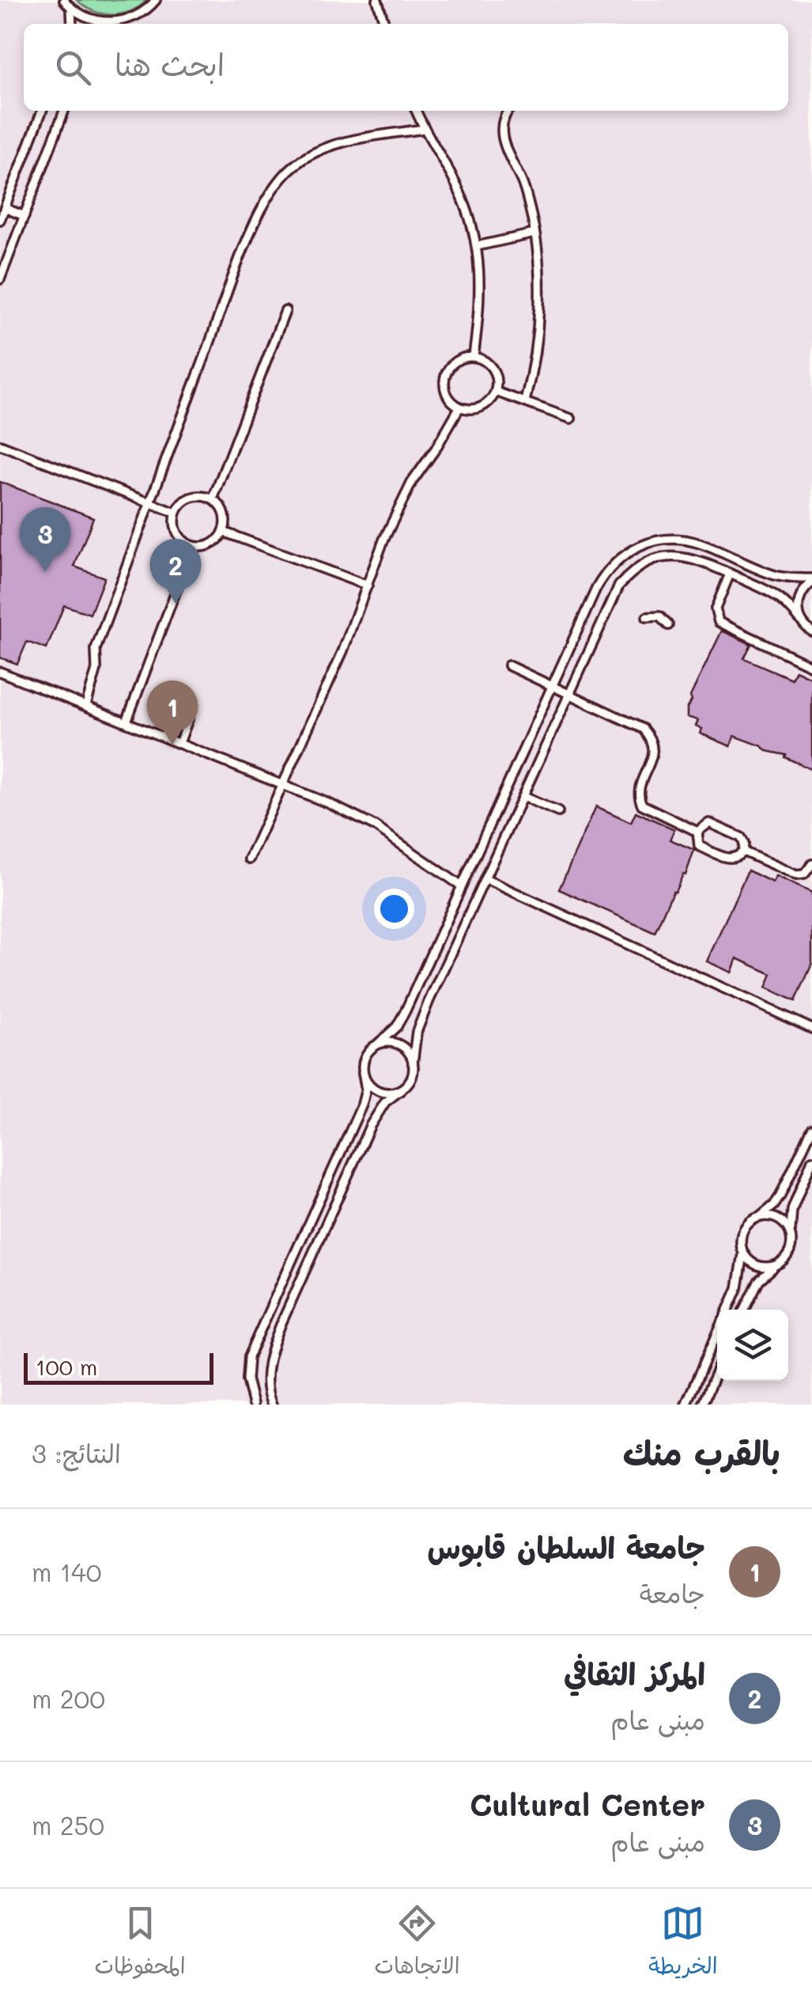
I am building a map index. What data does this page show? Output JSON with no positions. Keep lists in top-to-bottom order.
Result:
{
  "scale_bar": "100 m",
  "page": {
    "search": "ابحث هنا",
    "pins": ["3", "2", "1"],
    "scale": "100 m",
    "heading": ["بالقرب منك", "النتائج: 3"],
    "list": [
      {
        "mark": "1",
        "name": "جامعة السلطان قابوس",
        "note": "جامعة",
        "value": "140 m"
      },
      {
        "mark": "2",
        "name": "المركز الثقافي",
        "note": "مبنى عام",
        "value": "200 m"
      },
      {
        "mark": "3",
        "name": "Cultural Center",
        "note": "مبنى عام",
        "value": "250 m"
      }
    ],
    "nav": ["الخريطة", "الاتجاهات", "المحفوظات"]
  }
}
